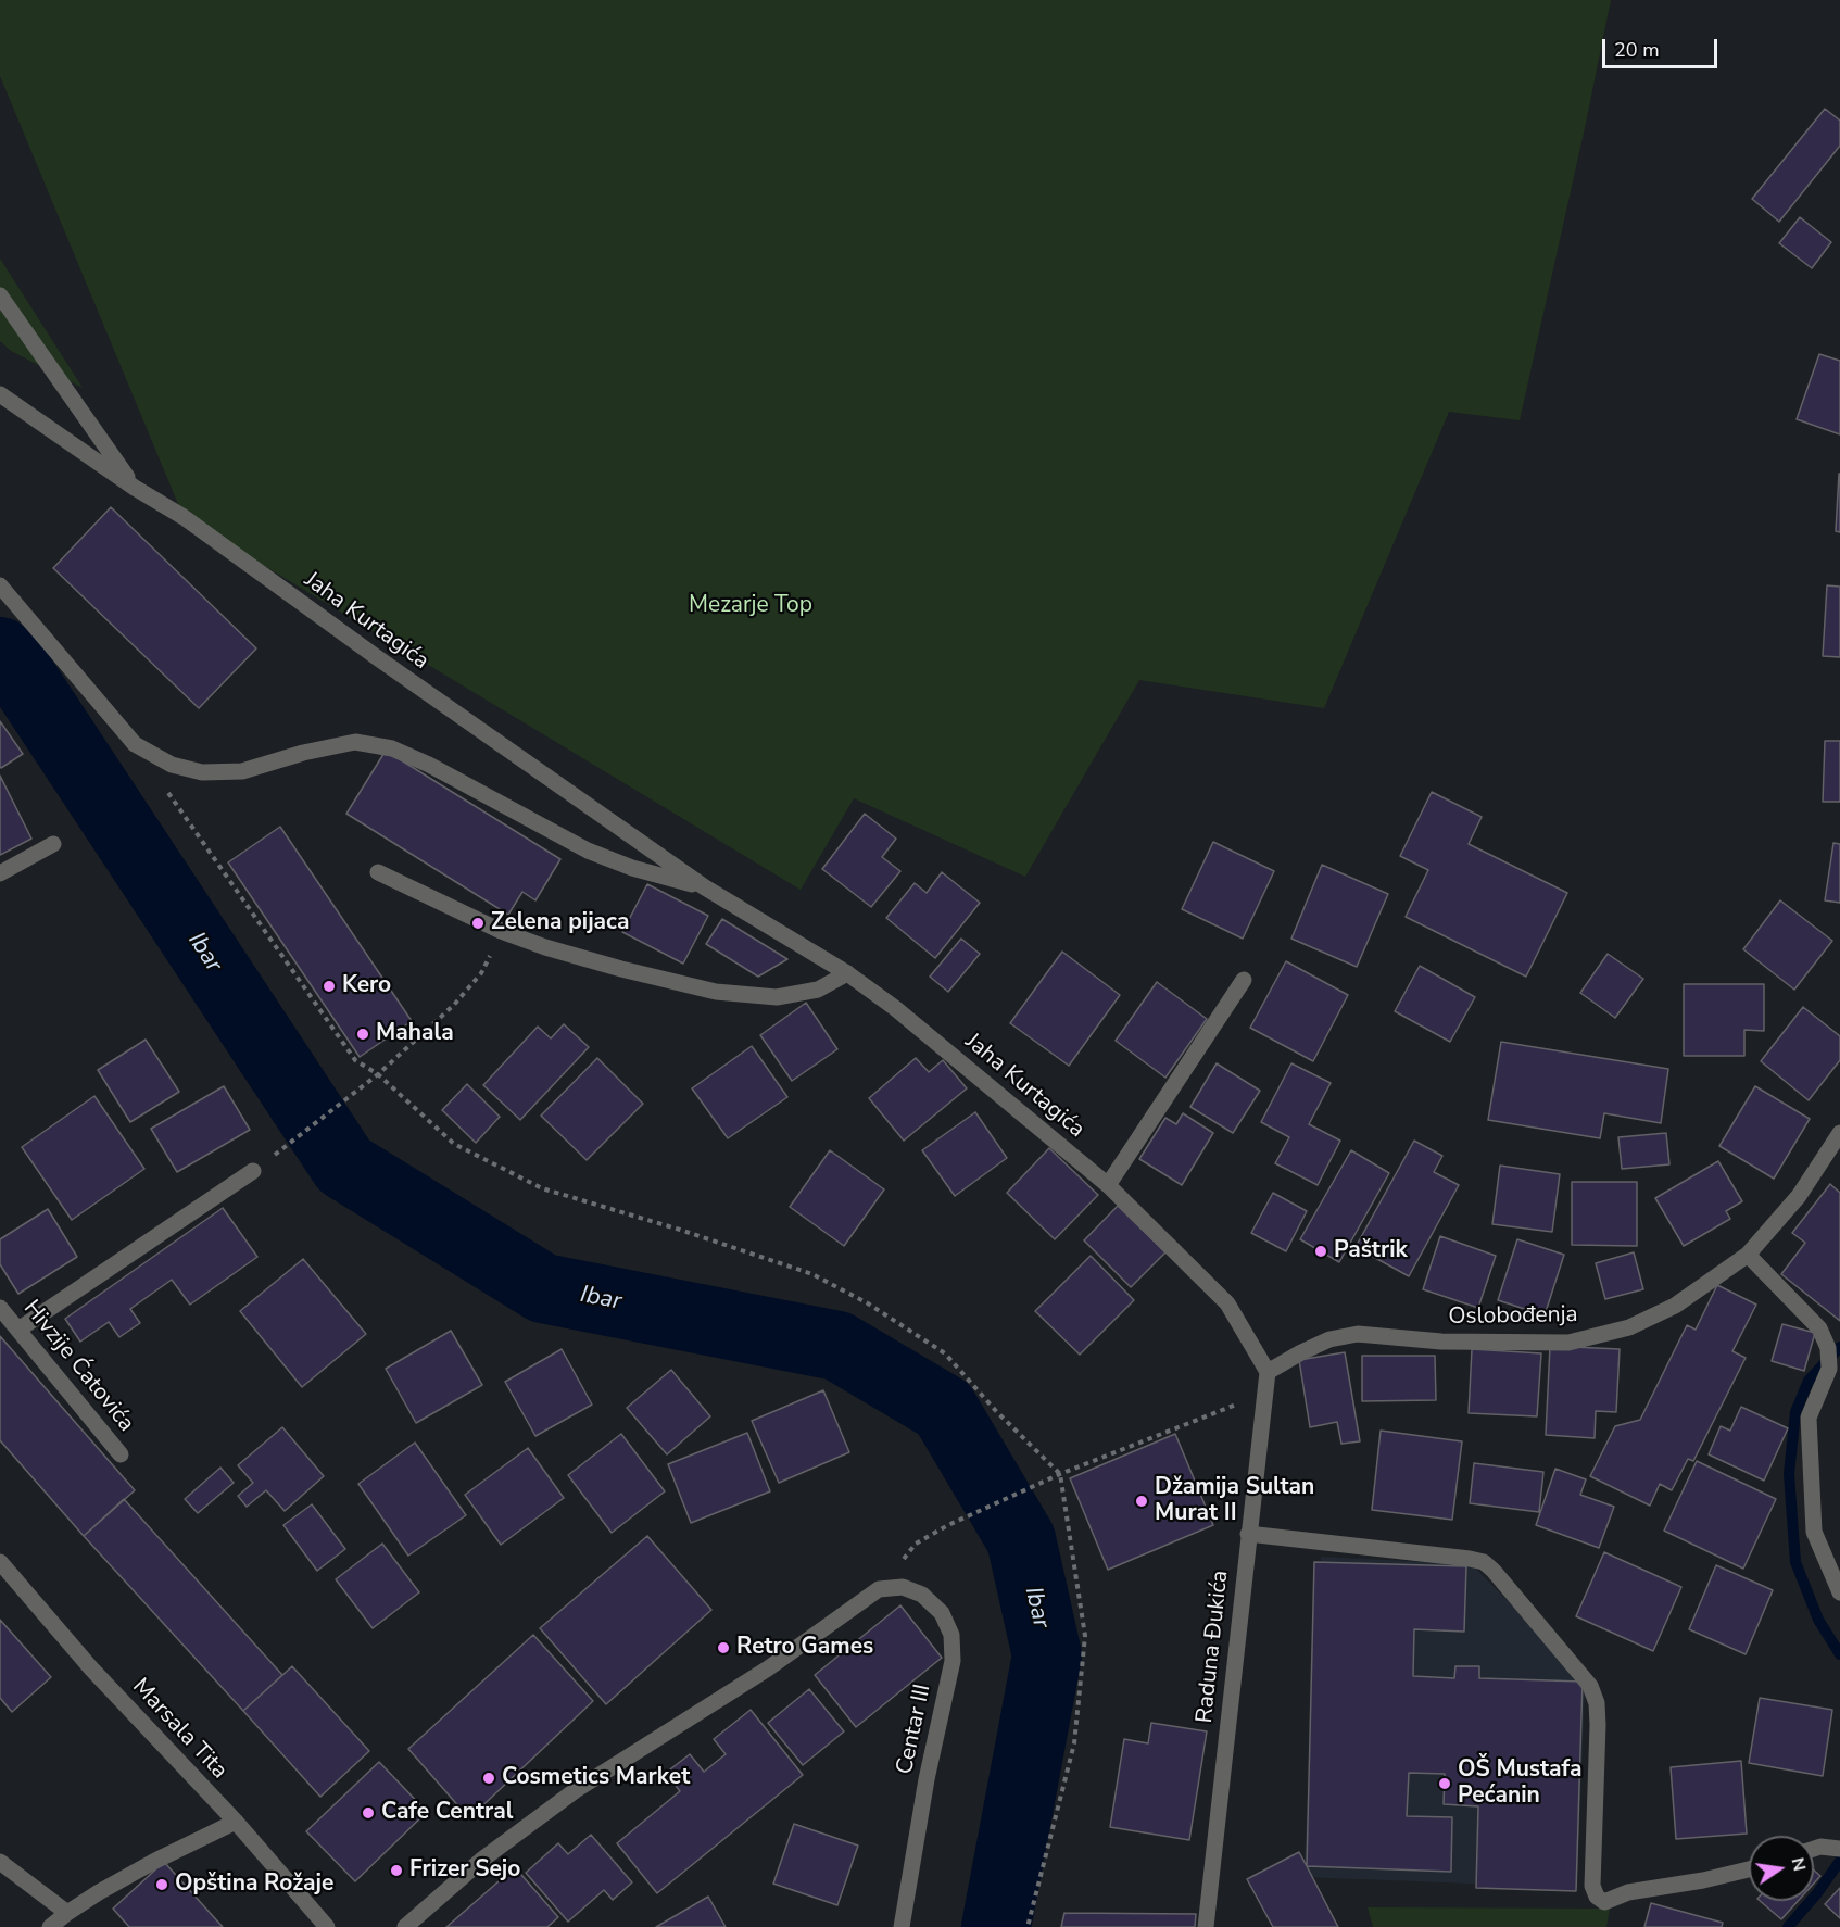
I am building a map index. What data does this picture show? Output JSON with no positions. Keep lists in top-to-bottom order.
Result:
{
  "streets": {
    "street": [
      "Jaha Kurtagića",
      "Oslobođenja",
      "Hivzije Ćatovića",
      "Raduna Ðukića",
      "Marsala Tita",
      "Centar III"
    ]
  },
  "crossings": [
    ["Jaha Kurtagića", "Oslobođenja"],
    ["Jaha Kurtagića", "Raduna Ðukića"],
    ["Oslobođenja", "Raduna Ðukića"]
  ],
  "water": ["Ibar"],
  "parks": ["Mezarje Top"],
  "places": [
    "Zelena pijaca",
    "Kero",
    "Mahala",
    "Paštrik",
    "Džamija Sultan Murat II",
    "Retro Games",
    "Cosmetics Market",
    "OŠ Mustafa Pećanin",
    "Cafe Central",
    "Frizer Sejo",
    "Opština Rožaje"
  ],
  "scale_bar": "20 m",
  "north": "right"
}
